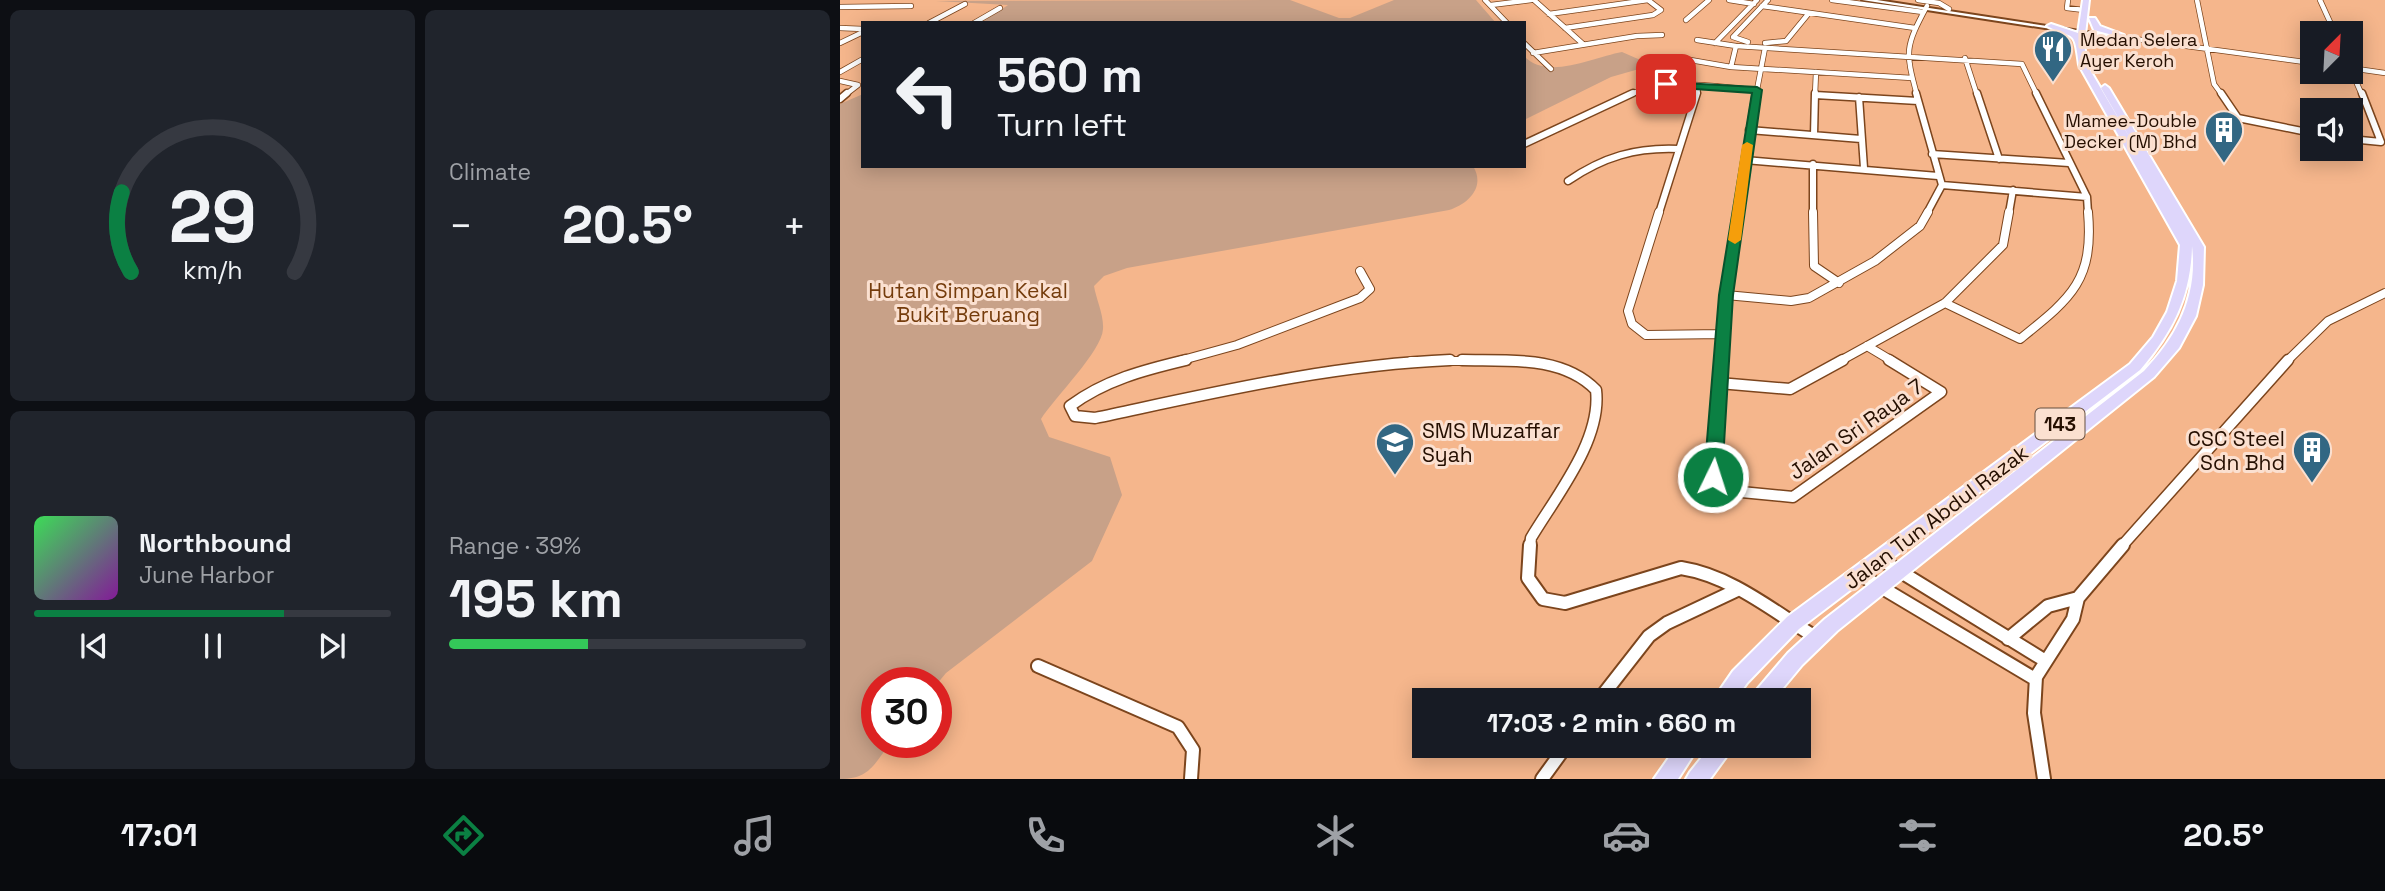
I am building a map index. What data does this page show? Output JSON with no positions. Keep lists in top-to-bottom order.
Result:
{
  "streets": {
    "highway": ["143", "Jalan Tun Abdul Razak"],
    "street": ["Jalan Sri Raya 7"]
  },
  "parks": ["Hutan Simpan Kekal Bukit Beruang"],
  "places": {
    "restaurant": ["Medan Selera Ayer Keroh"],
    "building": ["Mamee-Double Decker (M) Bhd", "CSC Steel Sdn Bhd"],
    "school or university": ["SMS Muzaffar Syah"]
  },
  "north": "top right",
  "page": {
    "tile": [
      "Climate",
      ["Range · 39%", "195 km"]
    ],
    "turn": ["560 m", "Turn left"],
    "heat": ["−", "20.5°", "+"],
    "song": ["Northbound", "June Harbor"],
    "limit": "30",
    "trip": "17:03 · 2 min · 660 m",
    "tabs": ["17:01", "20.5°"],
    "gauge": ["29", "km/h"]
  }
}
